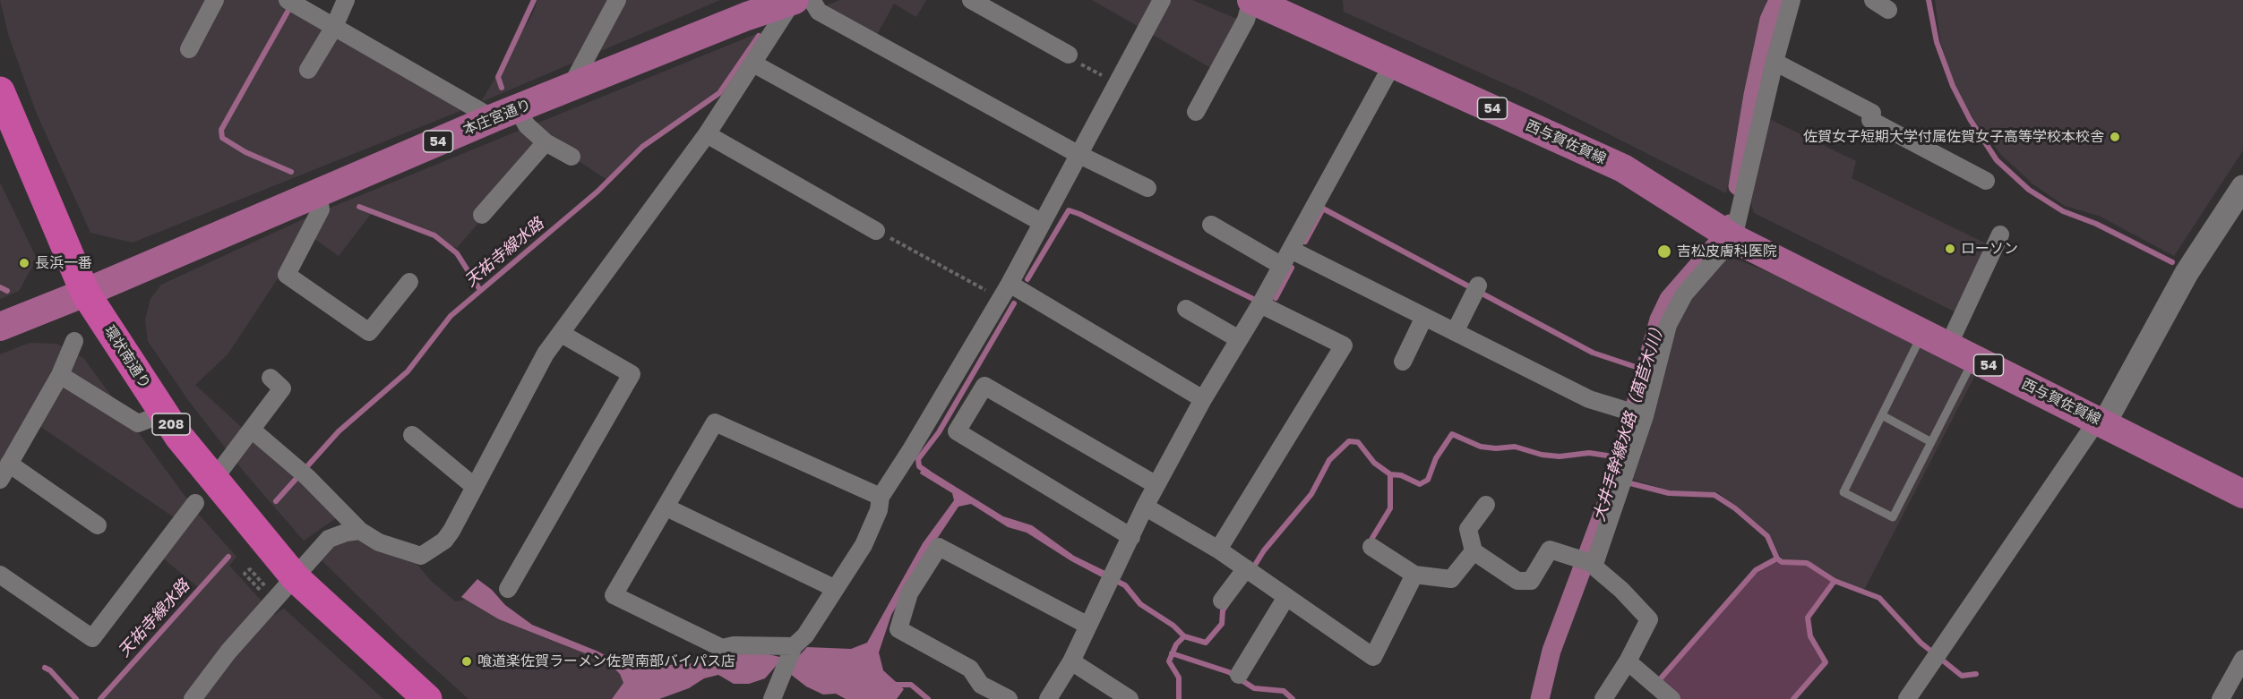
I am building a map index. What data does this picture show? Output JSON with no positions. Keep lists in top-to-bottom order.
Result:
{
  "streets": {
    "highway": ["環状南通り", "208"],
    "main road": ["54", "本庄宮通り", "西与賀佐賀線"]
  },
  "crossings": [
    ["54", "本庄宮通り"],
    ["54", "西与賀佐賀線"],
    ["54", "環状南通り"],
    ["本庄宮通り", "環状南通り"]
  ],
  "water": ["天祐寺線水路", "大井手幹線水路（萵苣木川）"],
  "places": [
    "佐賀女子短期大学付属佐賀女子高等学校本校舎",
    "ローソン",
    "吉松皮膚科医院",
    "長浜一番",
    "喰道楽佐賀ラーメン佐賀南部バイパス店"
  ]
}
